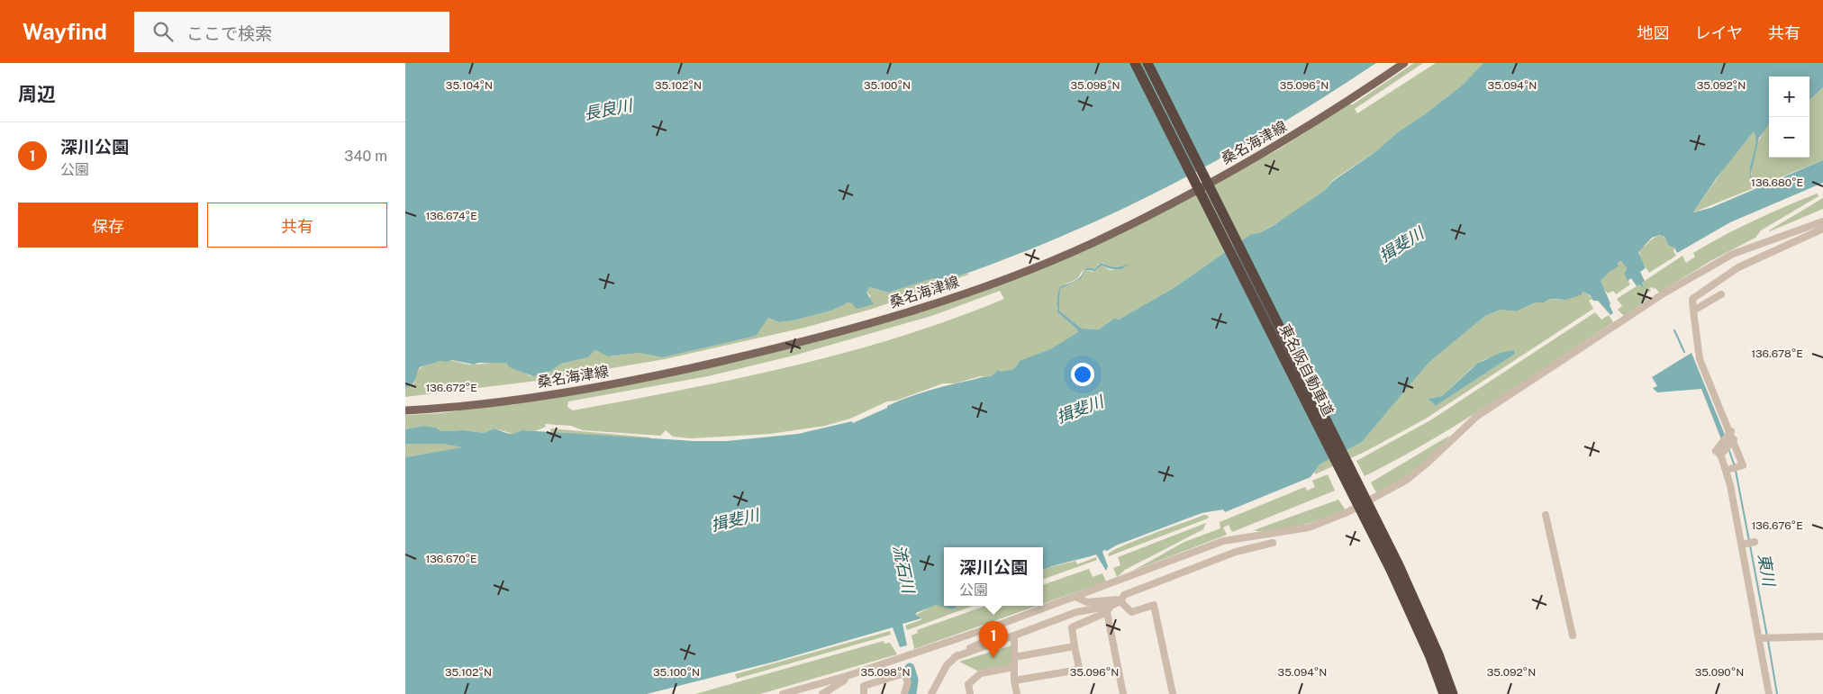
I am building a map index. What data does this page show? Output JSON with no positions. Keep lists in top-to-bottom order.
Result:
{
  "streets": {
    "highway": ["東名阪自動車道"],
    "main road": ["桑名海津線"]
  },
  "water": [
    "長良川",
    "揖斐川",
    "流石川",
    "東川"
  ],
  "page": {
    "header": "Wayfind",
    "search": "ここで検索",
    "nav": ["地図", "レイヤ", "共有"],
    "heading": "周辺",
    "map_buttons": ["+", "−"],
    "list": [
      {
        "mark": "1",
        "name": "深川公園",
        "note": "公園",
        "value": "340 m"
      }
    ],
    "buttons": ["保存", "共有"],
    "popup": ["深川公園", "公園"],
    "pins": "1"
  },
  "coordinates": [
    "35.104°N",
    "35.102°N",
    "35.100°N",
    "35.098°N",
    "35.096°N",
    "35.094°N",
    "35.092°N",
    "136.680°E",
    "136.674°E",
    "136.678°E",
    "136.672°E",
    "136.676°E",
    "136.670°E",
    "35.090°N"
  ]
}
